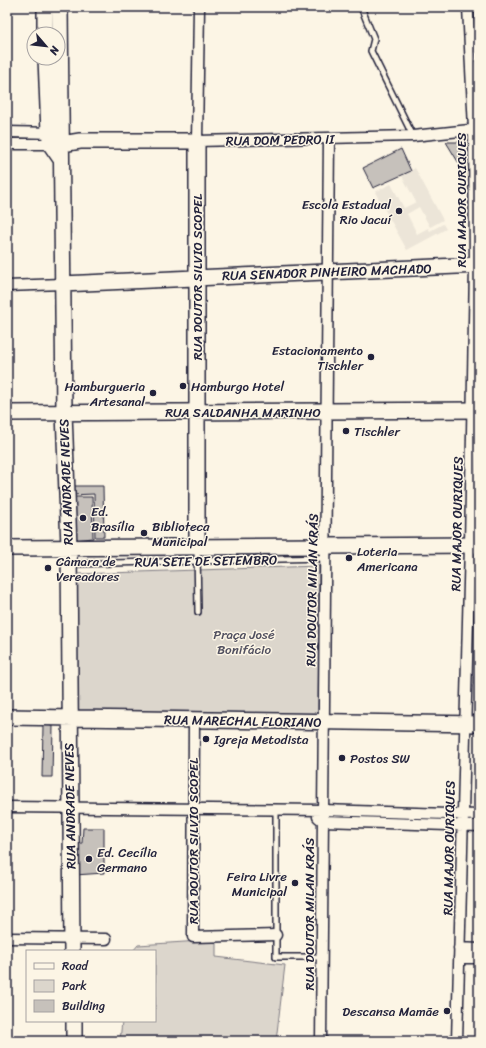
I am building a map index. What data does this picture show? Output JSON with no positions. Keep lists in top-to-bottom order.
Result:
{
  "streets": {
    "main road": [
      "RUA DOM PEDRO II",
      "RUA SENADOR PINHEIRO MACHADO",
      "RUA DOUTOR SILVIO SCOPEL",
      "RUA SALDANHA MARINHO",
      "RUA ANDRADE NEVES",
      "RUA SETE DE SETEMBRO",
      "RUA MARECHAL FLORIANO"
    ],
    "street": ["RUA MAJOR OURIQUES", "RUA DOUTOR MILAN KRÁS"]
  },
  "crossings": [
    ["RUA DOM PEDRO II", "RUA MAJOR OURIQUES"],
    ["RUA DOM PEDRO II", "RUA DOUTOR SILVIO SCOPEL"],
    ["RUA DOM PEDRO II", "RUA ANDRADE NEVES"],
    ["RUA DOM PEDRO II", "RUA DOUTOR MILAN KRÁS"],
    ["RUA MAJOR OURIQUES", "RUA SENADOR PINHEIRO MACHADO"],
    ["RUA MAJOR OURIQUES", "RUA SALDANHA MARINHO"],
    ["RUA MAJOR OURIQUES", "RUA SETE DE SETEMBRO"],
    ["RUA MAJOR OURIQUES", "RUA MARECHAL FLORIANO"],
    ["RUA SENADOR PINHEIRO MACHADO", "RUA DOUTOR SILVIO SCOPEL"],
    ["RUA SENADOR PINHEIRO MACHADO", "RUA ANDRADE NEVES"],
    ["RUA SENADOR PINHEIRO MACHADO", "RUA DOUTOR MILAN KRÁS"],
    ["RUA DOUTOR SILVIO SCOPEL", "RUA SALDANHA MARINHO"],
    ["RUA DOUTOR SILVIO SCOPEL", "RUA SETE DE SETEMBRO"],
    ["RUA DOUTOR SILVIO SCOPEL", "RUA MARECHAL FLORIANO"],
    ["RUA SALDANHA MARINHO", "RUA ANDRADE NEVES"],
    ["RUA SALDANHA MARINHO", "RUA DOUTOR MILAN KRÁS"],
    ["RUA ANDRADE NEVES", "RUA SETE DE SETEMBRO"],
    ["RUA ANDRADE NEVES", "RUA MARECHAL FLORIANO"],
    ["RUA SETE DE SETEMBRO", "RUA DOUTOR MILAN KRÁS"],
    ["RUA DOUTOR MILAN KRÁS", "RUA MARECHAL FLORIANO"]
  ],
  "parks": ["Praça José Bonifácio"],
  "places": [
    "Escola Estadual Rio Jacuí",
    "Estacionamento Tischler",
    "Hamburgo Hotel",
    "Hamburgueria Artesanal",
    "Tischler",
    "Ed. Brasília",
    "Biblioteca Municipal",
    "Loteria Americana",
    "Câmara de Vereadores",
    "Igreja Metodista",
    "Postos SW",
    "Ed. Cecília Germano",
    "Feira Livre Municipal",
    "Descansa Mamãe"
  ],
  "legend": ["Road", "Park", "Building"],
  "north": "bottom right"
}
